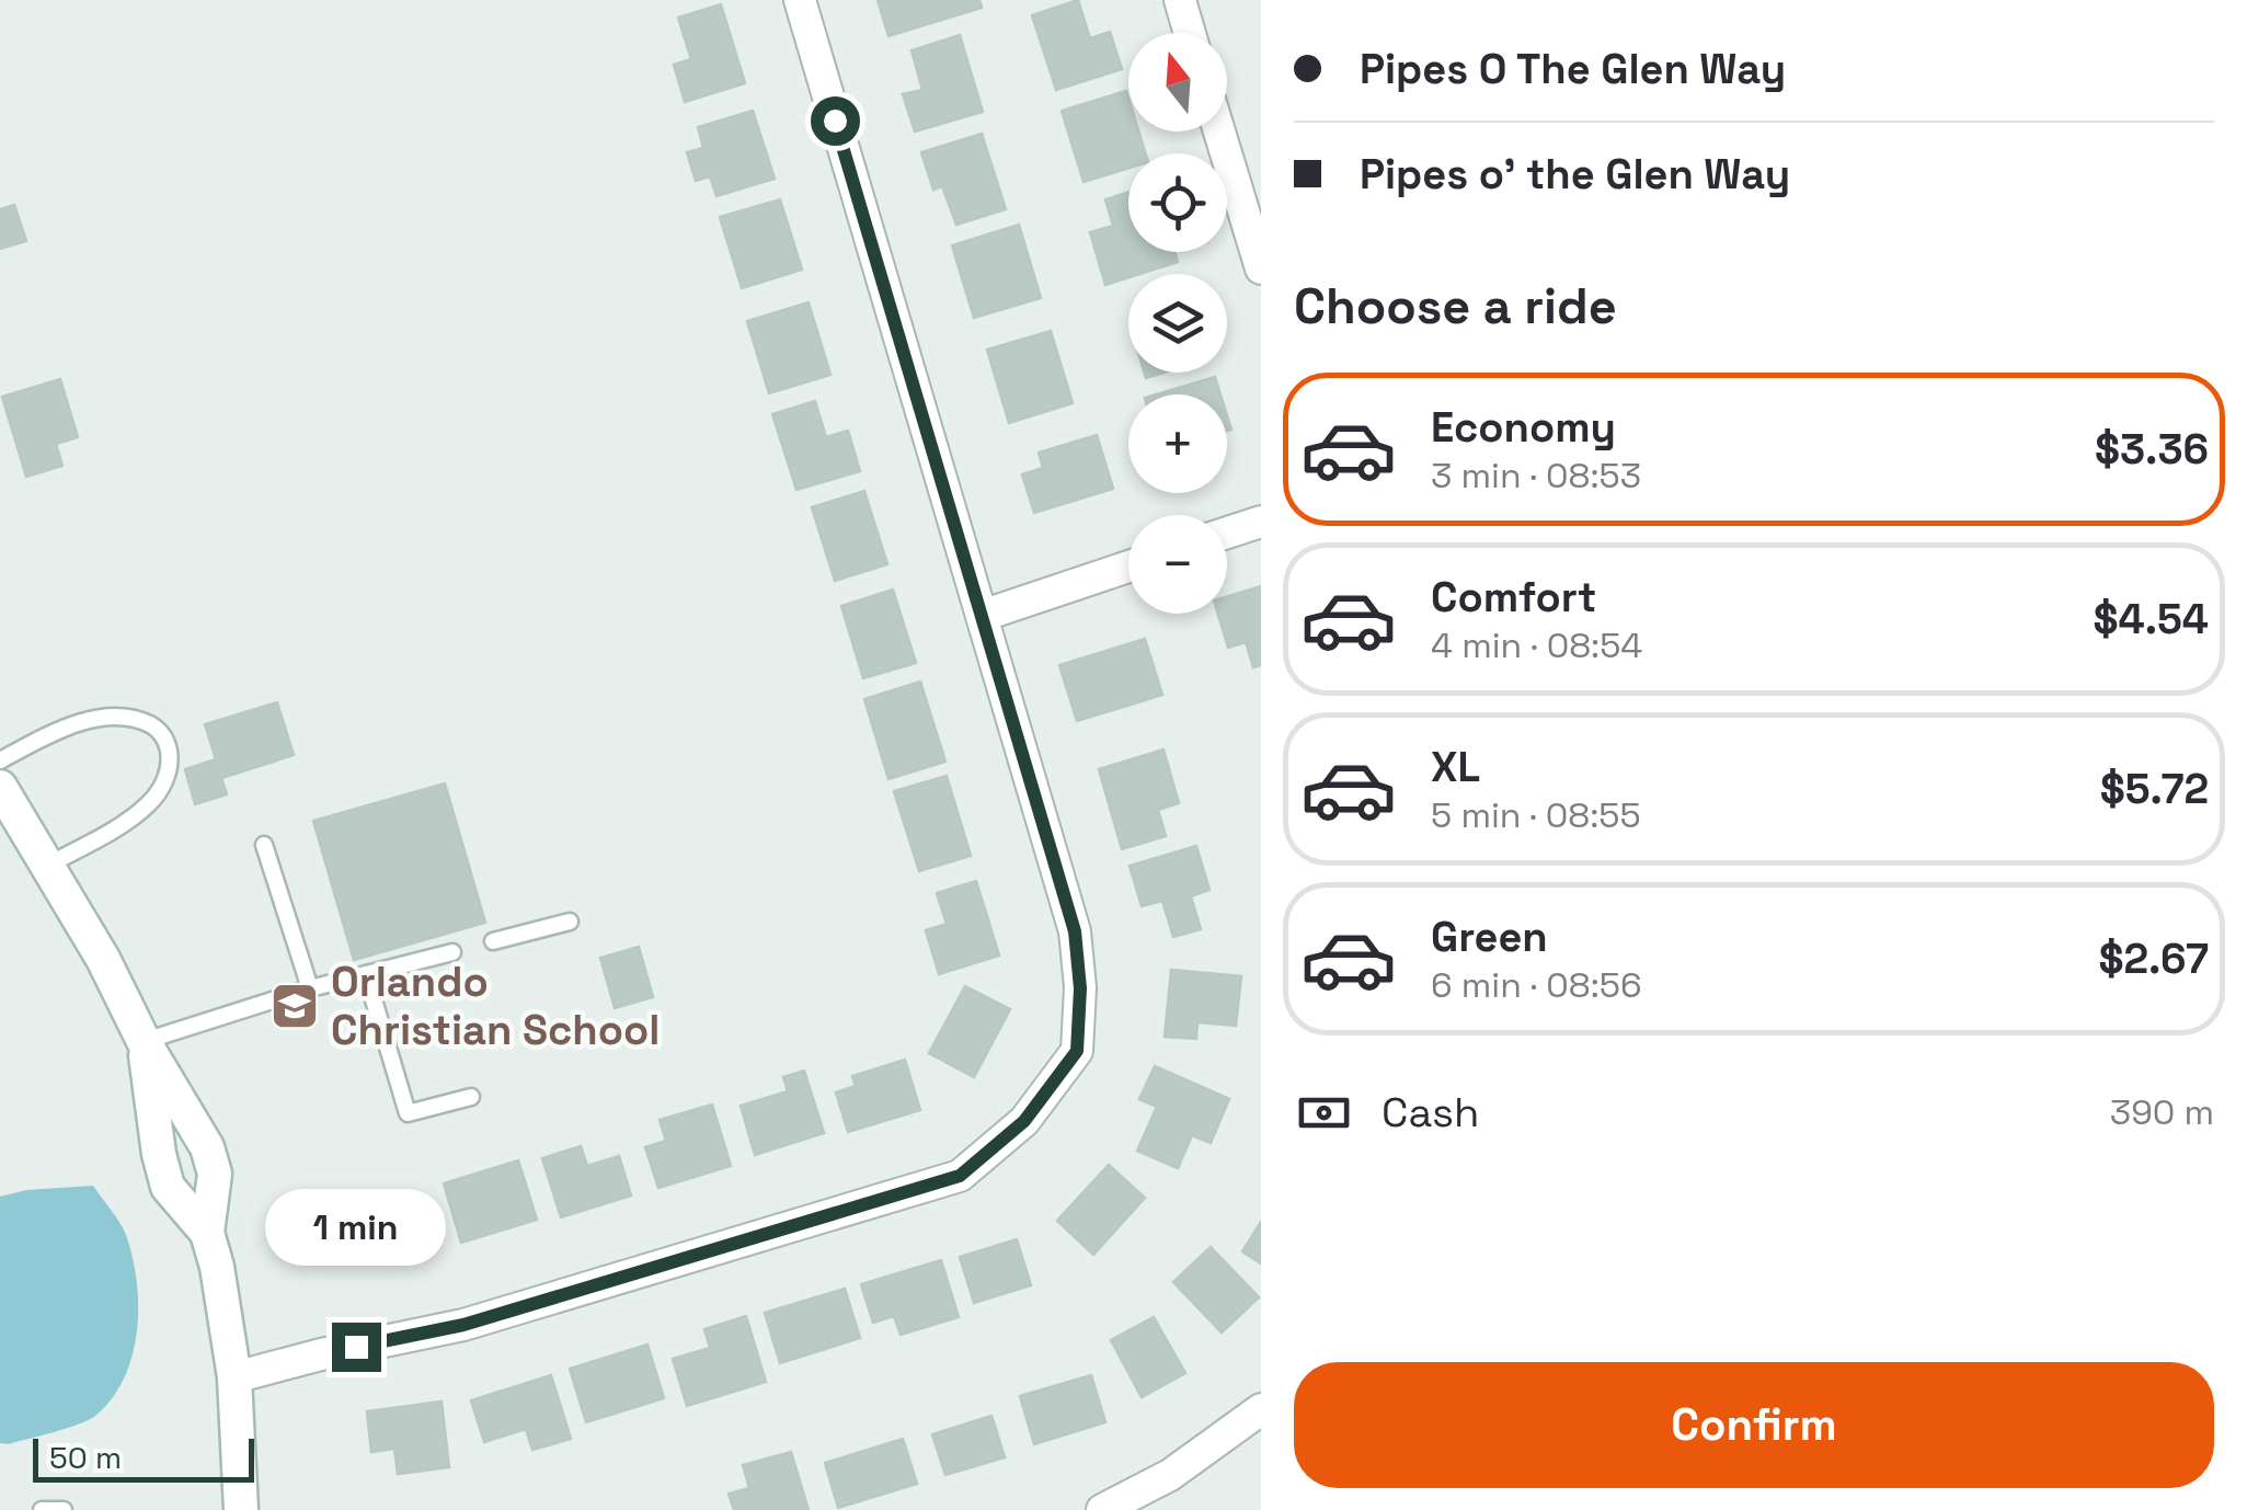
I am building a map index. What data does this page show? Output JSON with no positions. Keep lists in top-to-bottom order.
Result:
{
  "places": {
    "school or university": ["Orlando Christian School"]
  },
  "scale_bar": "50 m",
  "north": "top",
  "page": {
    "banner": ["Pipes O The Glen Way", "Pipes o' the Glen Way"],
    "map_buttons": ["+", "−"],
    "heading": "Choose a ride",
    "list": [
      {
        "name": "Economy",
        "note": "3 min · 08:53",
        "value": "$3.36"
      },
      {
        "name": "Comfort",
        "note": "4 min · 08:54",
        "value": "$4.54"
      },
      {
        "name": "XL",
        "note": "5 min · 08:55",
        "value": "$5.72"
      },
      {
        "name": "Green",
        "note": "6 min · 08:56",
        "value": "$2.67"
      }
    ],
    "pay": ["Cash", "390 m"],
    "bubble": "1 min",
    "buttons": "Confirm",
    "scale": "50 m"
  }
}
